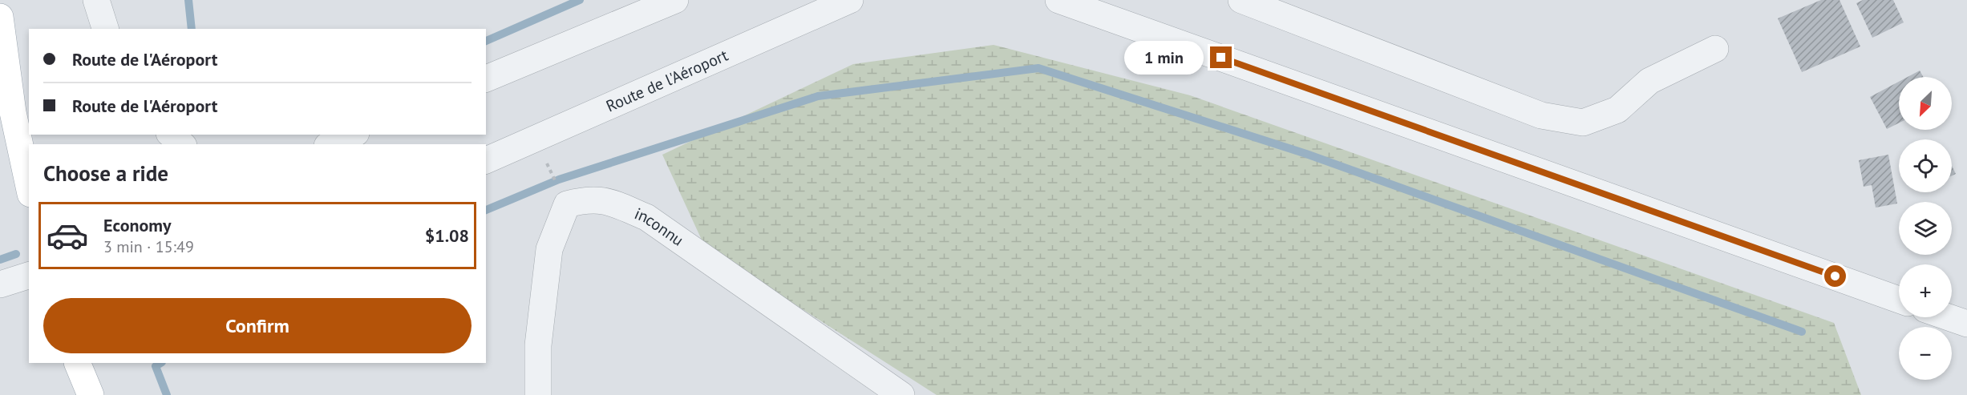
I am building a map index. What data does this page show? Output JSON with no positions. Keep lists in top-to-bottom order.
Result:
{
  "streets": {
    "street": ["Route de l'Aéroport", "inconnu"]
  },
  "north": "bottom left",
  "page": {
    "banner": ["Route de l'Aéroport", "Route de l'Aéroport"],
    "bubble": "1 min",
    "map_buttons": ["+", "−"],
    "heading": "Choose a ride",
    "list": [
      {
        "name": "Economy",
        "note": "3 min · 15:49",
        "value": "$1.08"
      }
    ],
    "buttons": "Confirm"
  }
}
